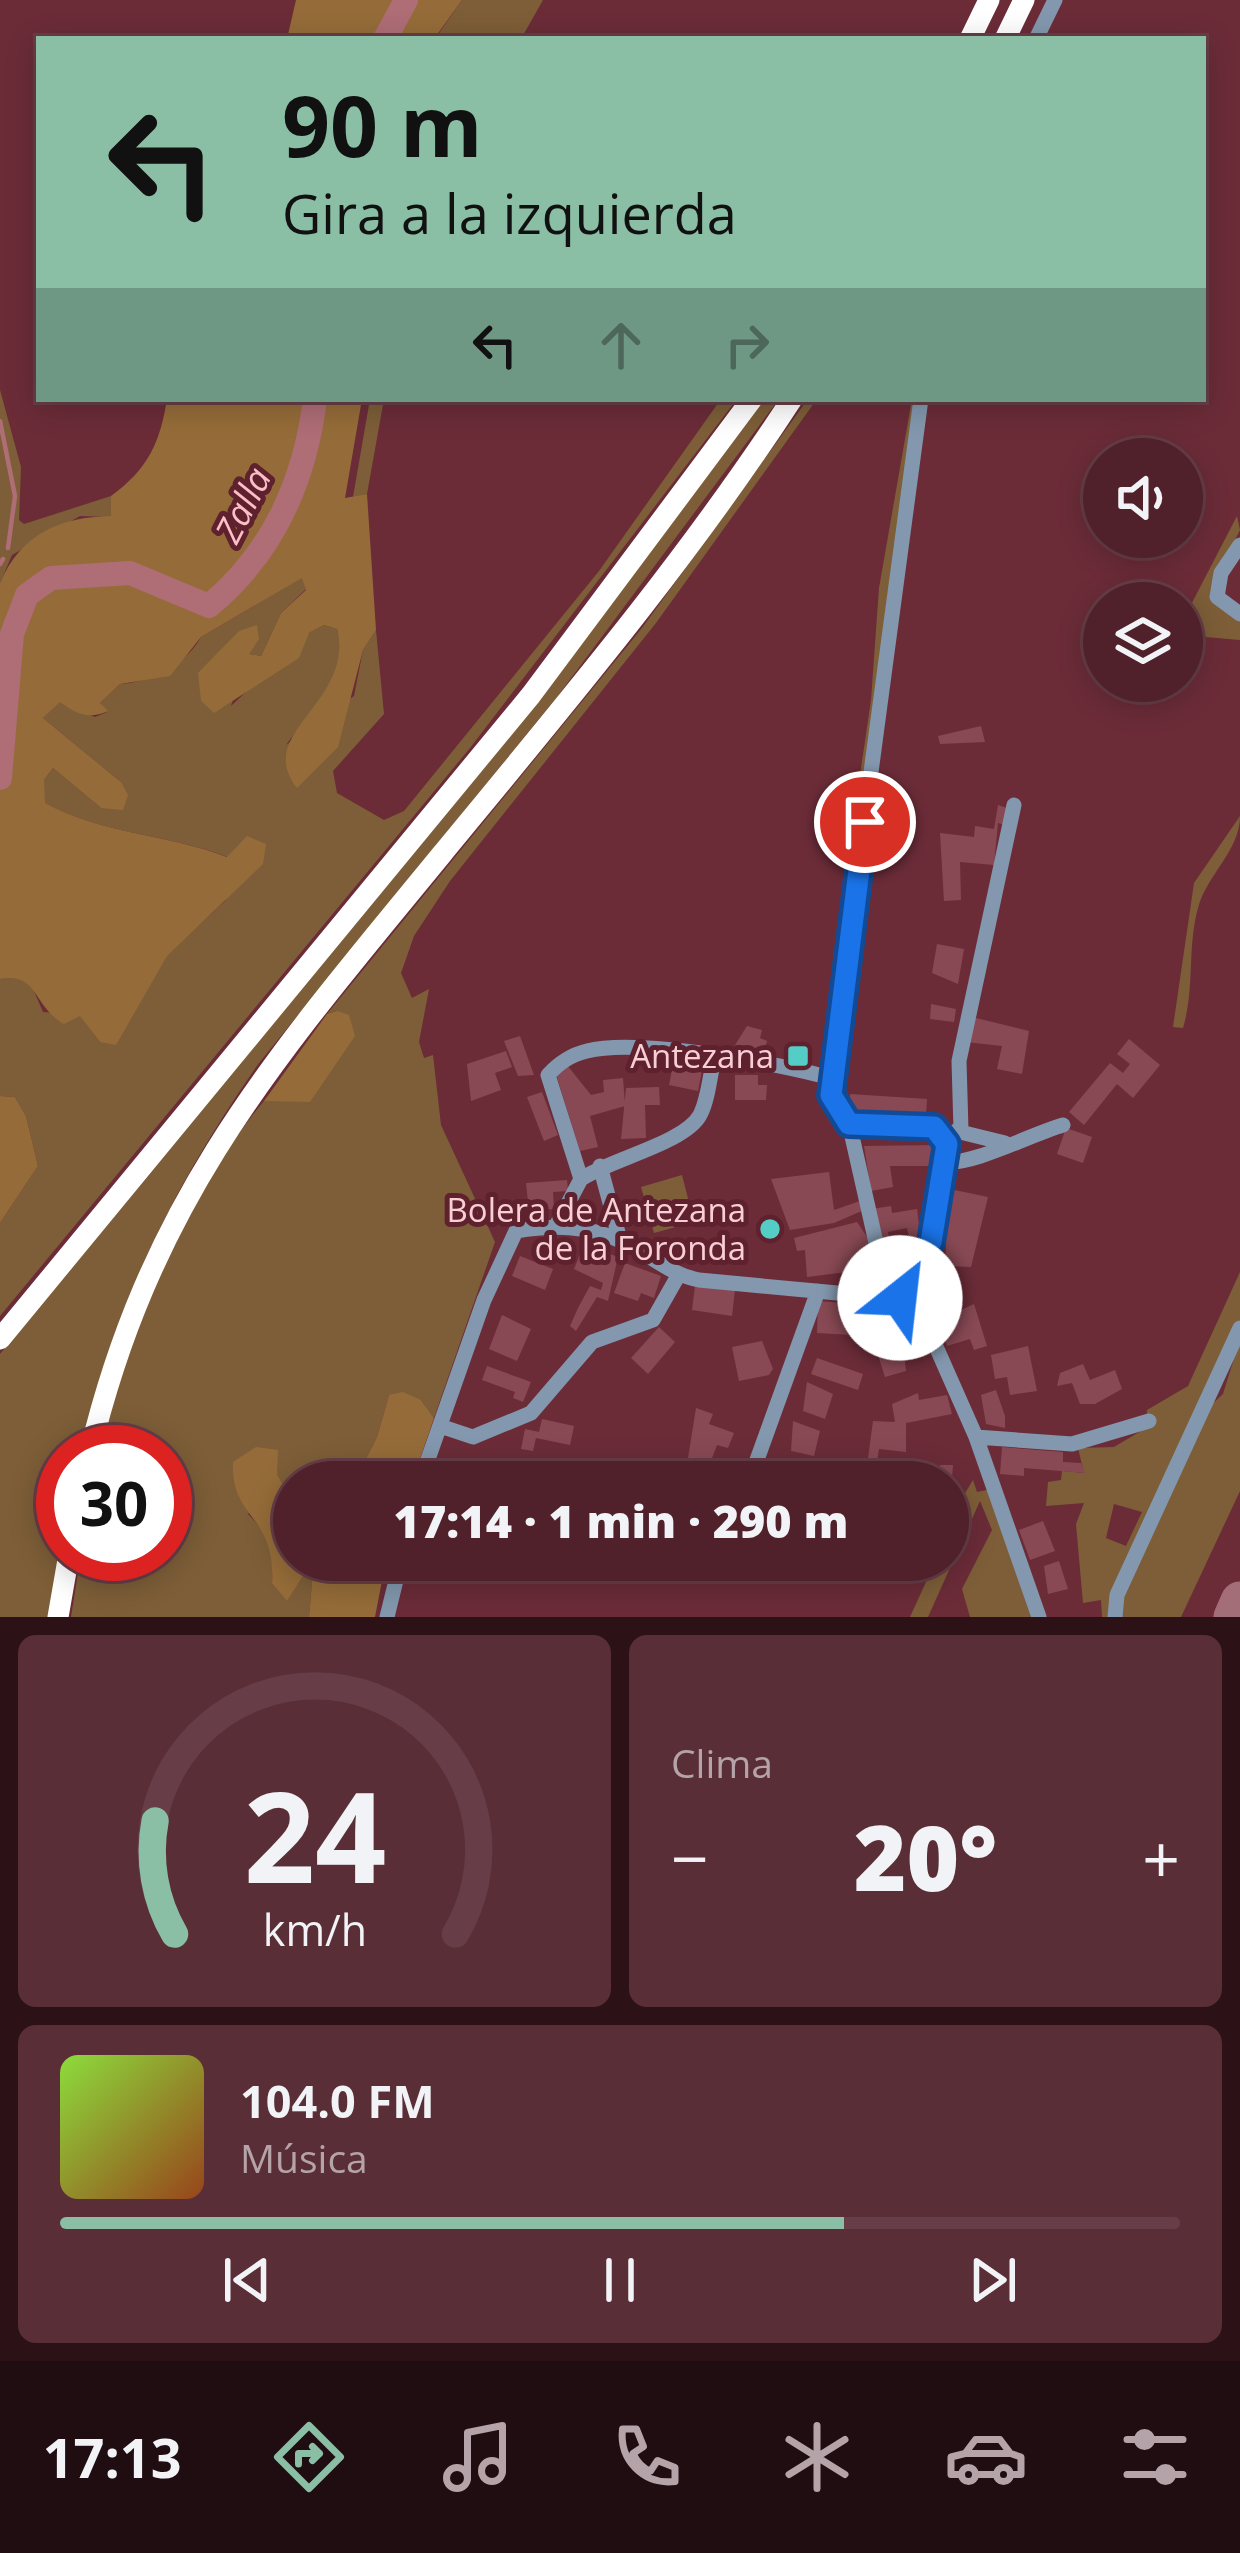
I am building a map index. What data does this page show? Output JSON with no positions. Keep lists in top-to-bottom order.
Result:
{
  "water": ["Zalla"],
  "places": {
    "transit": ["Antezana"],
    "other": ["Bolera de Antezana de la Foronda"]
  },
  "page": {
    "turn": ["90 m", "Gira a la izquierda"],
    "limit": "30",
    "trip": "17:14 · 1 min · 290 m",
    "tile": "Clima",
    "heat": ["−", "20°", "+"],
    "song": ["104.0 FM", "Música"],
    "tabs": "17:13",
    "gauge": ["24", "km/h"]
  }
}
